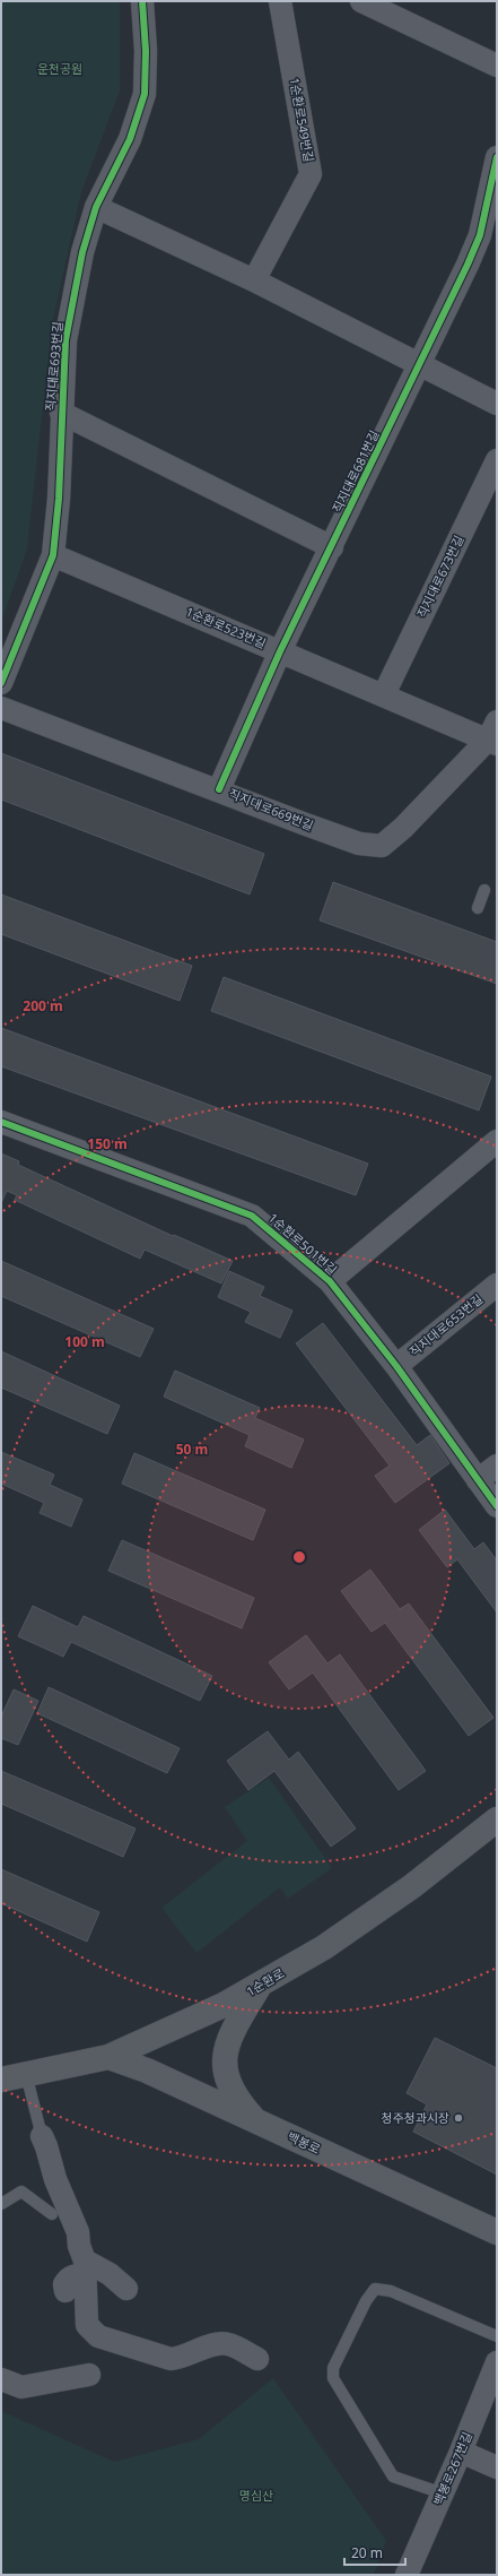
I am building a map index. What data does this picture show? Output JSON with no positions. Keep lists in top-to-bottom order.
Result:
{
  "streets": {
    "street": [
      "1순환로549번길",
      "직지대로693번길",
      "직지대로681번길",
      "직지대로673번길",
      "1순환로523번길",
      "직지대로669번길",
      "1순환로501번길",
      "직지대로653번길",
      "1순환로",
      "백봉로",
      "백봉로267번길"
    ]
  },
  "crossings": [
    ["직지대로693번길", "직지대로681번길"],
    ["직지대로693번길", "1순환로523번길"],
    ["직지대로681번길", "1순환로523번길"],
    ["직지대로681번길", "직지대로669번길"],
    ["직지대로673번길", "1순환로523번길"],
    ["1순환로523번길", "직지대로669번길"],
    ["1순환로501번길", "직지대로653번길"],
    ["1순환로", "백봉로"]
  ],
  "parks": ["운천공원", "명심산"],
  "places": ["청주청과시장"],
  "scale_bar": "20 m",
  "rings": [
    "200 m",
    "150 m",
    "100 m",
    "50 m"
  ]
}
